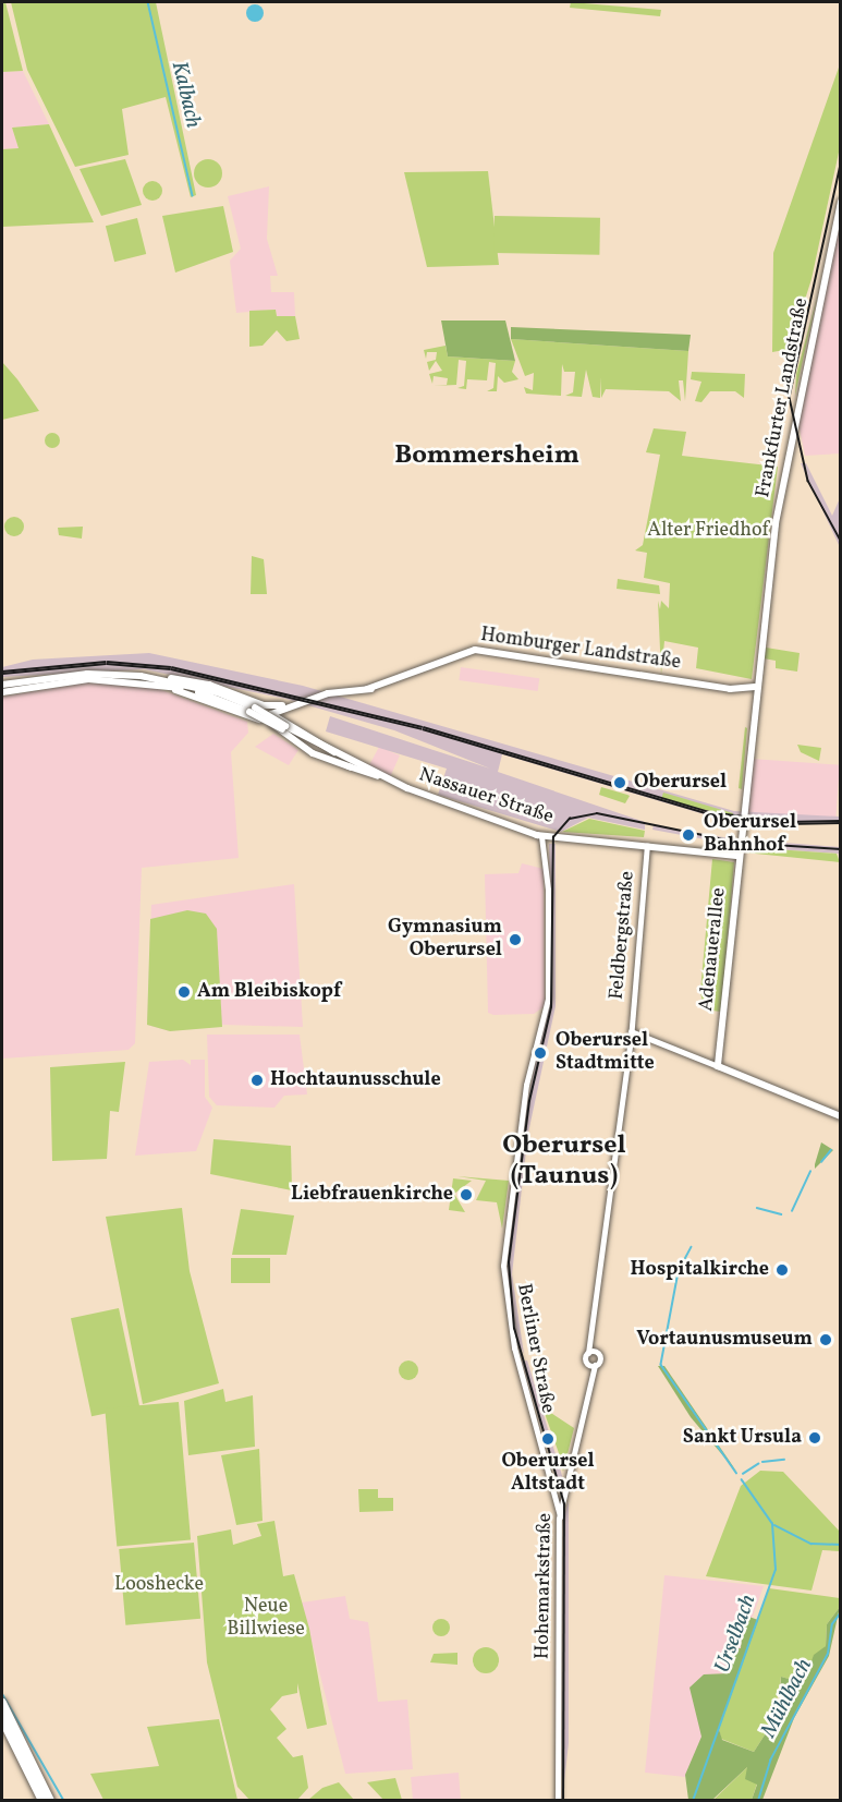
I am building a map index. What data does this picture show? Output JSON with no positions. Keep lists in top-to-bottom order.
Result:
{
  "streets": {
    "main road": [
      "Frankfurter Landstraße",
      "Homburger Landstraße",
      "Nassauer Straße",
      "Adenauerallee"
    ],
    "street": ["Feldbergstraße", "Berliner Straße", "Hohemarkstraße"]
  },
  "crossings": [
    ["Frankfurter Landstraße", "Homburger Landstraße"],
    ["Frankfurter Landstraße", "Adenauerallee"],
    ["Nassauer Straße", "Feldbergstraße"],
    ["Nassauer Straße", "Adenauerallee"],
    ["Nassauer Straße", "Berliner Straße"],
    ["Berliner Straße", "Hohemarkstraße"]
  ],
  "districts": ["Bommersheim", "Oberursel (Taunus)"],
  "water": ["Kalbach", "Urselbach", "Mühlbach"],
  "parks": ["Alter Friedhof", "Looshecke", "Neue Billwiese"],
  "places": [
    "Oberursel",
    "Oberursel Bahnhof",
    "Gymnasium Oberursel",
    "Am Bleibiskopf",
    "Oberursel Stadtmitte",
    "Hochtaunusschule",
    "Liebfrauenkirche",
    "Hospitalkirche",
    "Vortaunusmuseum",
    "Sankt Ursula",
    "Oberursel Altstadt"
  ]
}
